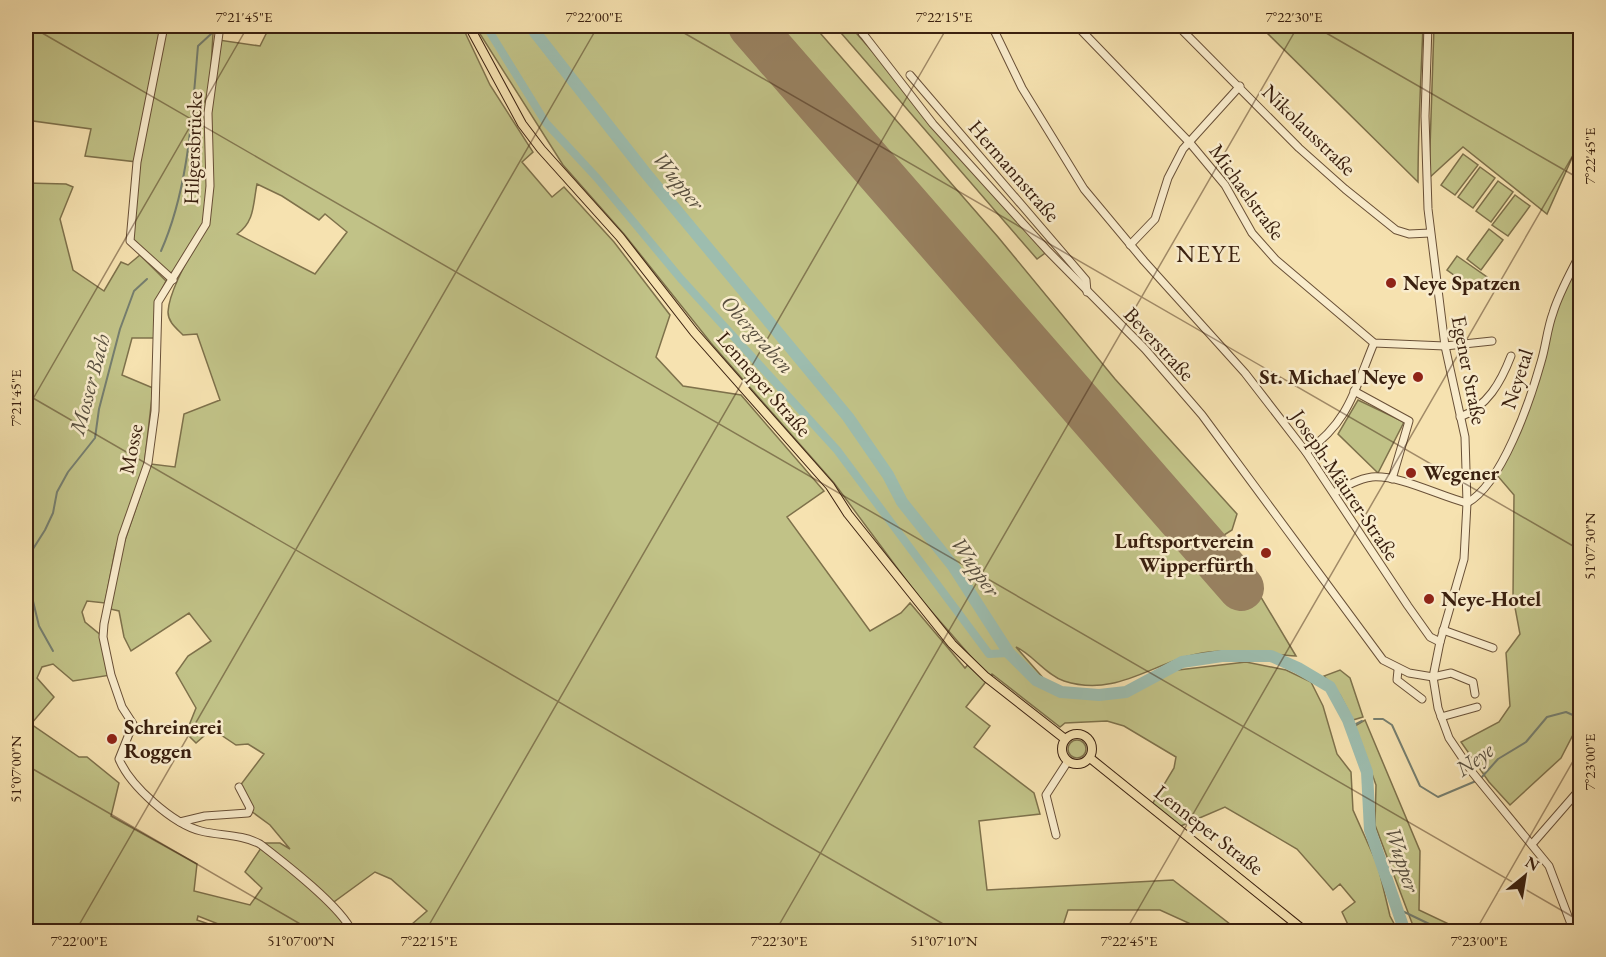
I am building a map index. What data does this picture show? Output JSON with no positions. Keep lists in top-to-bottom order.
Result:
{
  "streets": {
    "main road": ["Lenneper Straße"],
    "street": [
      "Nikolausstraße",
      "Hilgersbrücke",
      "Hermannstraße",
      "Michaelstraße",
      "Beverstraße",
      "Egener Straße",
      "Neyetal",
      "Mosse",
      "Joseph-Mäurer-Straße"
    ]
  },
  "crossings": [
    ["Nikolausstraße", "Egener Straße"],
    ["Hilgersbrücke", "Mosse"],
    ["Hermannstraße", "Beverstraße"],
    ["Egener Straße", "Neyetal"],
    ["Egener Straße", "Joseph-Mäurer-Straße"]
  ],
  "districts": ["NEYE"],
  "water": [
    "Wupper",
    "Obergraben",
    "Mosser Bach",
    "Neye"
  ],
  "places": [
    "Neye Spatzen",
    "St. Michael Neye",
    "Wegener",
    "Luftsportverein Wipperfürth",
    "Neye-Hotel",
    "Schreinerei Roggen"
  ],
  "north": "top right",
  "coordinates": [
    "7°21'45\"E",
    "7°22'00\"E",
    "7°22'15\"E",
    "7°22'30\"E",
    "7°22'45\"E",
    "51°07'30\"N",
    "7°23'00\"E",
    "51°07'00\"N",
    "51°07'10\"N"
  ]
}
